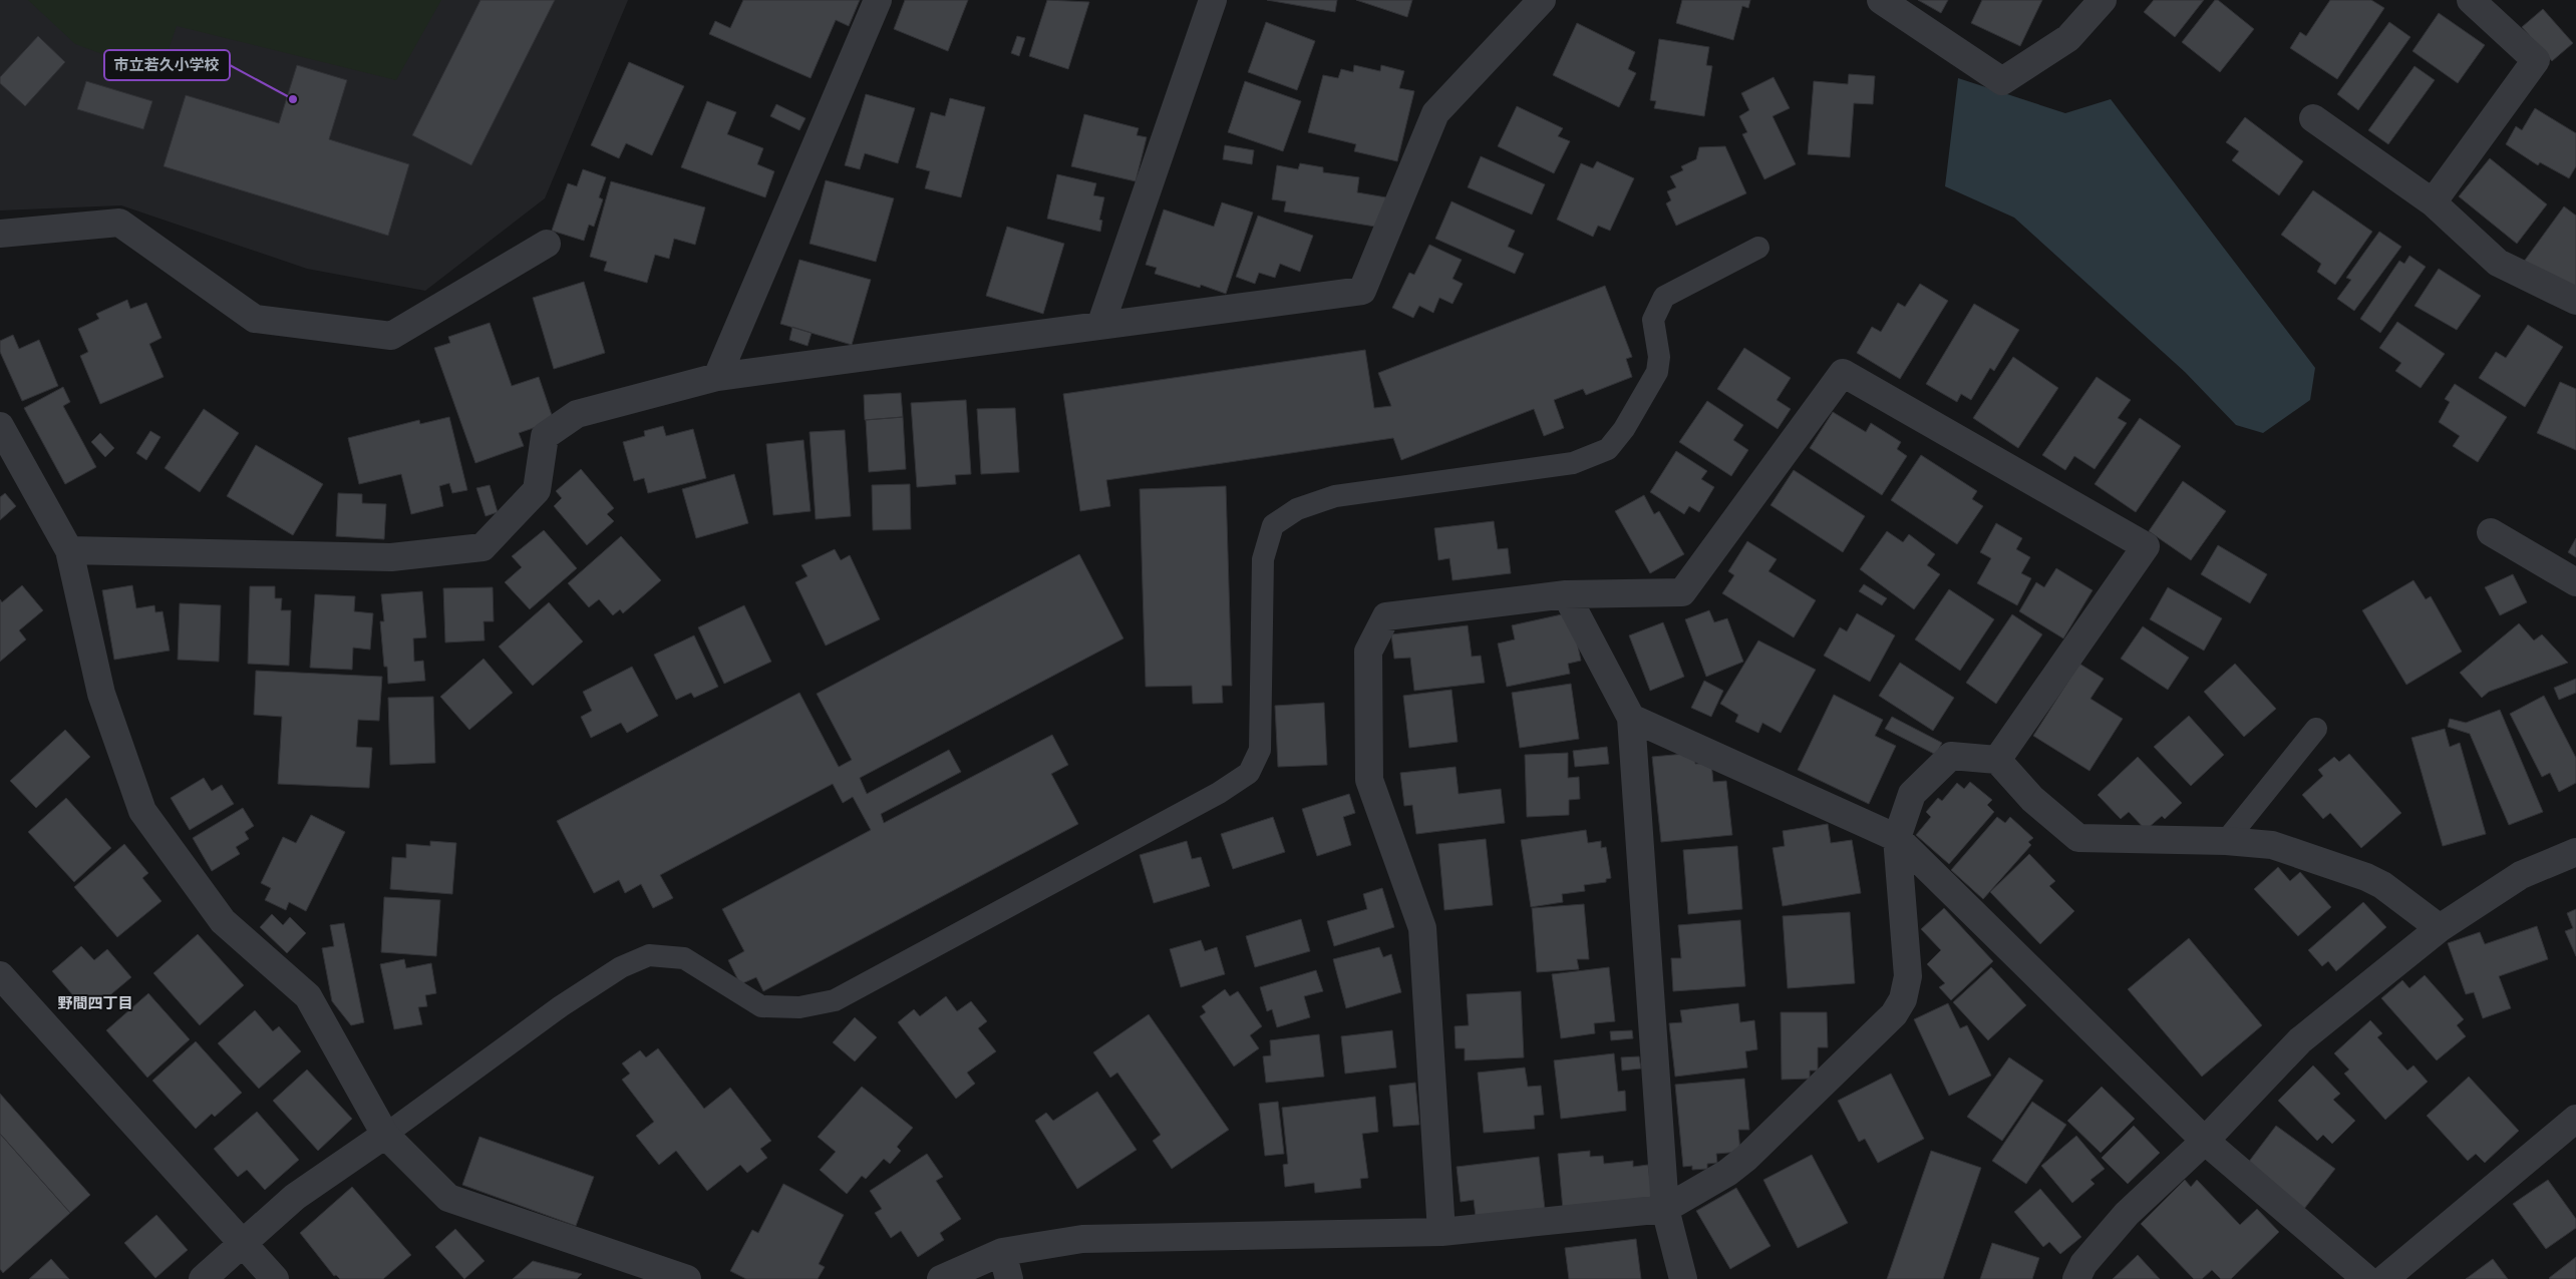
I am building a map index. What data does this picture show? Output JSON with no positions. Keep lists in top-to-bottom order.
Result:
{
  "districts": ["野間四丁目"],
  "places": ["市立若久小学校"]
}
